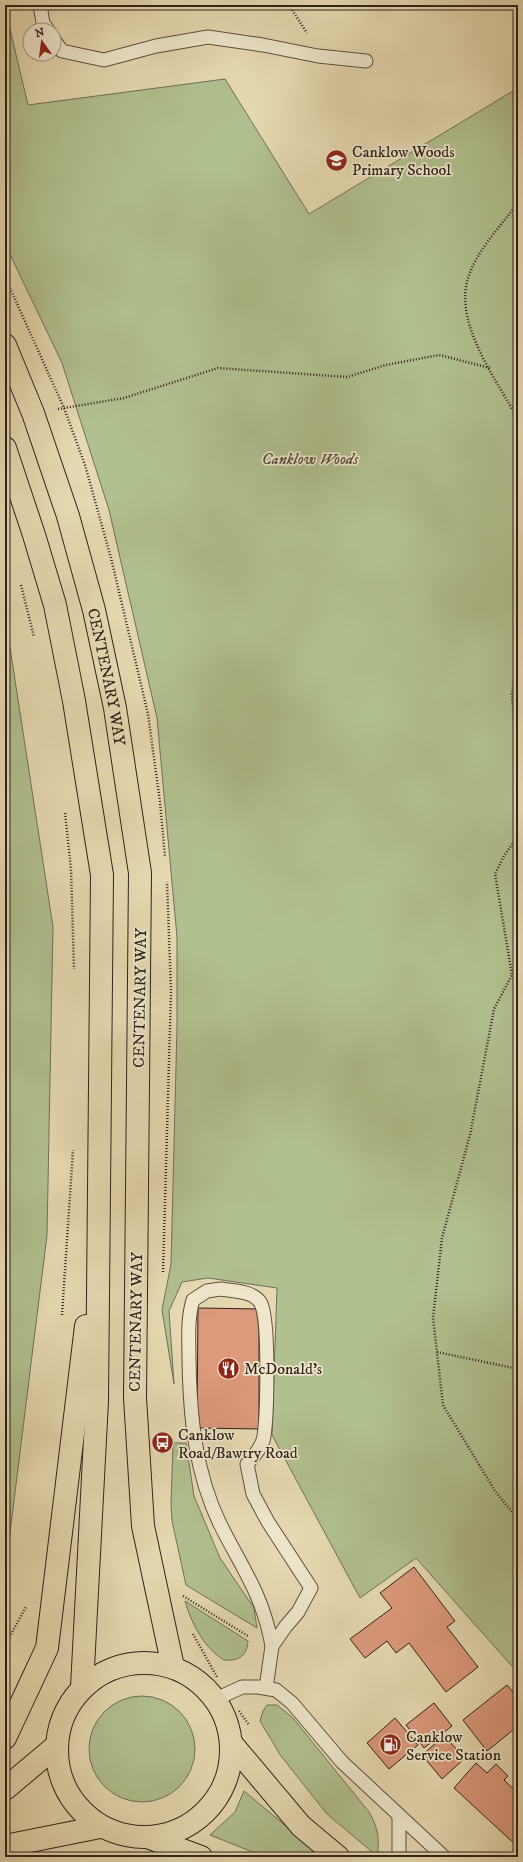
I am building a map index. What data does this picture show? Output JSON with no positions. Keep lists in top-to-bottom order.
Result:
{
  "streets": {
    "main road": ["CENTENARY WAY"]
  },
  "parks": ["Canklow Woods"],
  "places": {
    "school or university": ["Canklow Woods Primary School"],
    "restaurant": ["McDonald's"],
    "bus stop": ["Canklow Road/Bawtry Road"],
    "fuel station": ["Canklow Service Station"]
  },
  "north": "top"
}
